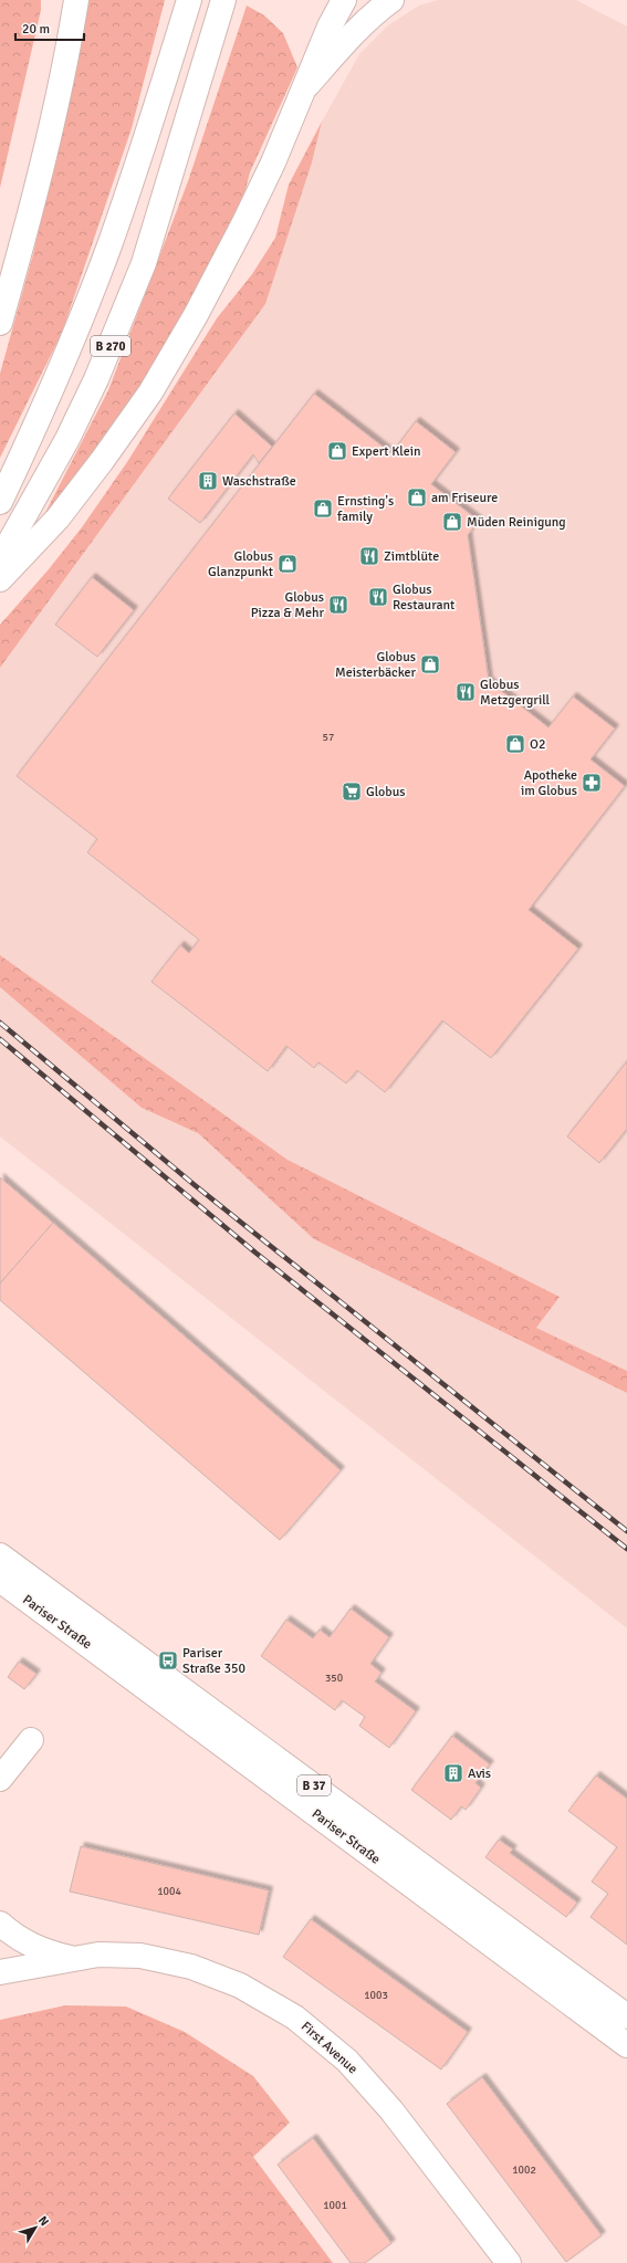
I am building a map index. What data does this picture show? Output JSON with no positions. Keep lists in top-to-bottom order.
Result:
{
  "streets": {
    "main road": [
      "B 270",
      "Pariser Straße",
      "B 37",
      "First Avenue"
    ]
  },
  "places": {
    "shop": [
      "Expert Klein",
      "am Friseure",
      "Ernsting's family",
      "Müden Reinigung",
      "Globus Glanzpunkt",
      "Globus Meisterbäcker",
      "O2"
    ],
    "building": ["Waschstraße", "Avis"],
    "restaurant": [
      "Zimtblüte",
      "Globus Restaurant",
      "Globus Pizza & Mehr",
      "Globus Metzgergrill"
    ],
    "pharmacy": ["Apotheke im Globus"],
    "supermarket": ["Globus"],
    "bus stop": ["Pariser Straße 350"]
  },
  "house_numbers": [
    "57",
    "350",
    "1004",
    "1003",
    "1002",
    "1001"
  ],
  "scale_bar": "20 m",
  "north": "top right"
}
